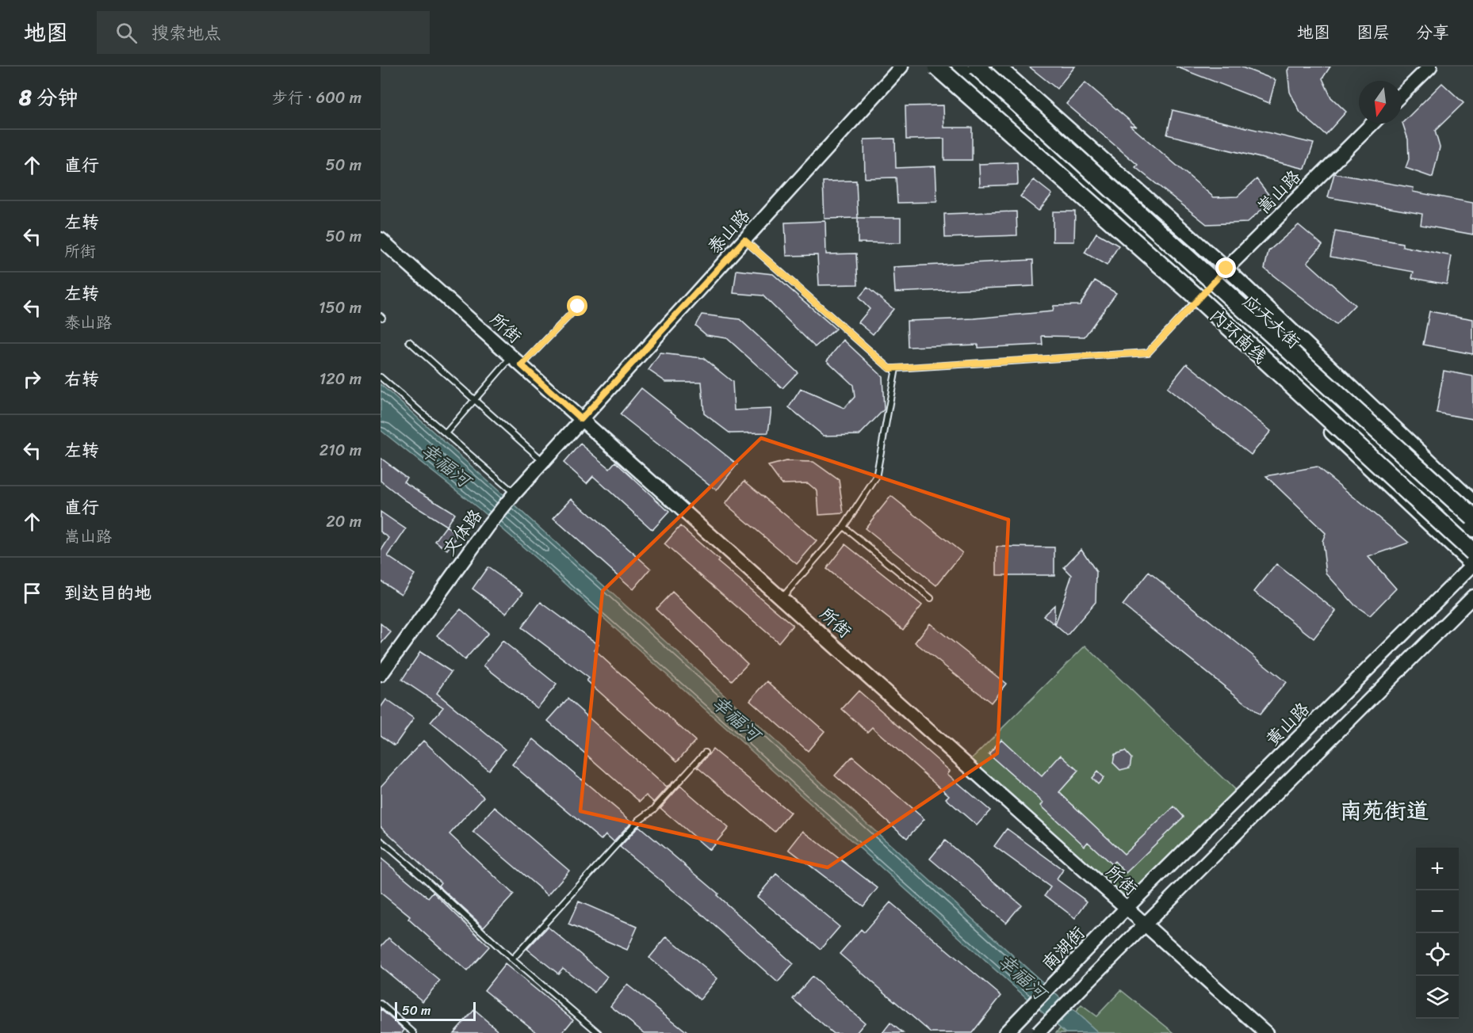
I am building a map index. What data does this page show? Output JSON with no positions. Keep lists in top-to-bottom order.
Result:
{
  "streets": {
    "highway": ["内环南线"],
    "main road": ["应天大街"],
    "street": [
      "嵩山路",
      "泰山路",
      "所街",
      "文体路",
      "黄山路",
      "南湖街"
    ]
  },
  "crossings": [
    ["嵩山路", "应天大街"],
    ["泰山路", "所街"],
    ["泰山路", "文体路"],
    ["应天大街", "内环南线"],
    ["所街", "文体路"],
    ["所街", "黄山路"],
    ["所街", "南湖街"],
    ["黄山路", "南湖街"]
  ],
  "districts": ["南苑街道"],
  "water": ["幸福河"],
  "scale_bar": "50 m",
  "north": "bottom",
  "page": {
    "header": "地图",
    "search": "搜索地点",
    "nav": ["地图", "图层", "分享"],
    "heading": ["8 分钟", "步行 · 600 m"],
    "list": [
      ["直行", "50 m"],
      ["左转", "所街", "50 m"],
      ["左转", "泰山路", "150 m"],
      ["右转", "120 m"],
      ["左转", "210 m"],
      ["直行", "嵩山路", "20 m"],
      "到达目的地"
    ],
    "map_buttons": ["+", "−"],
    "scale": "50 m"
  }
}
